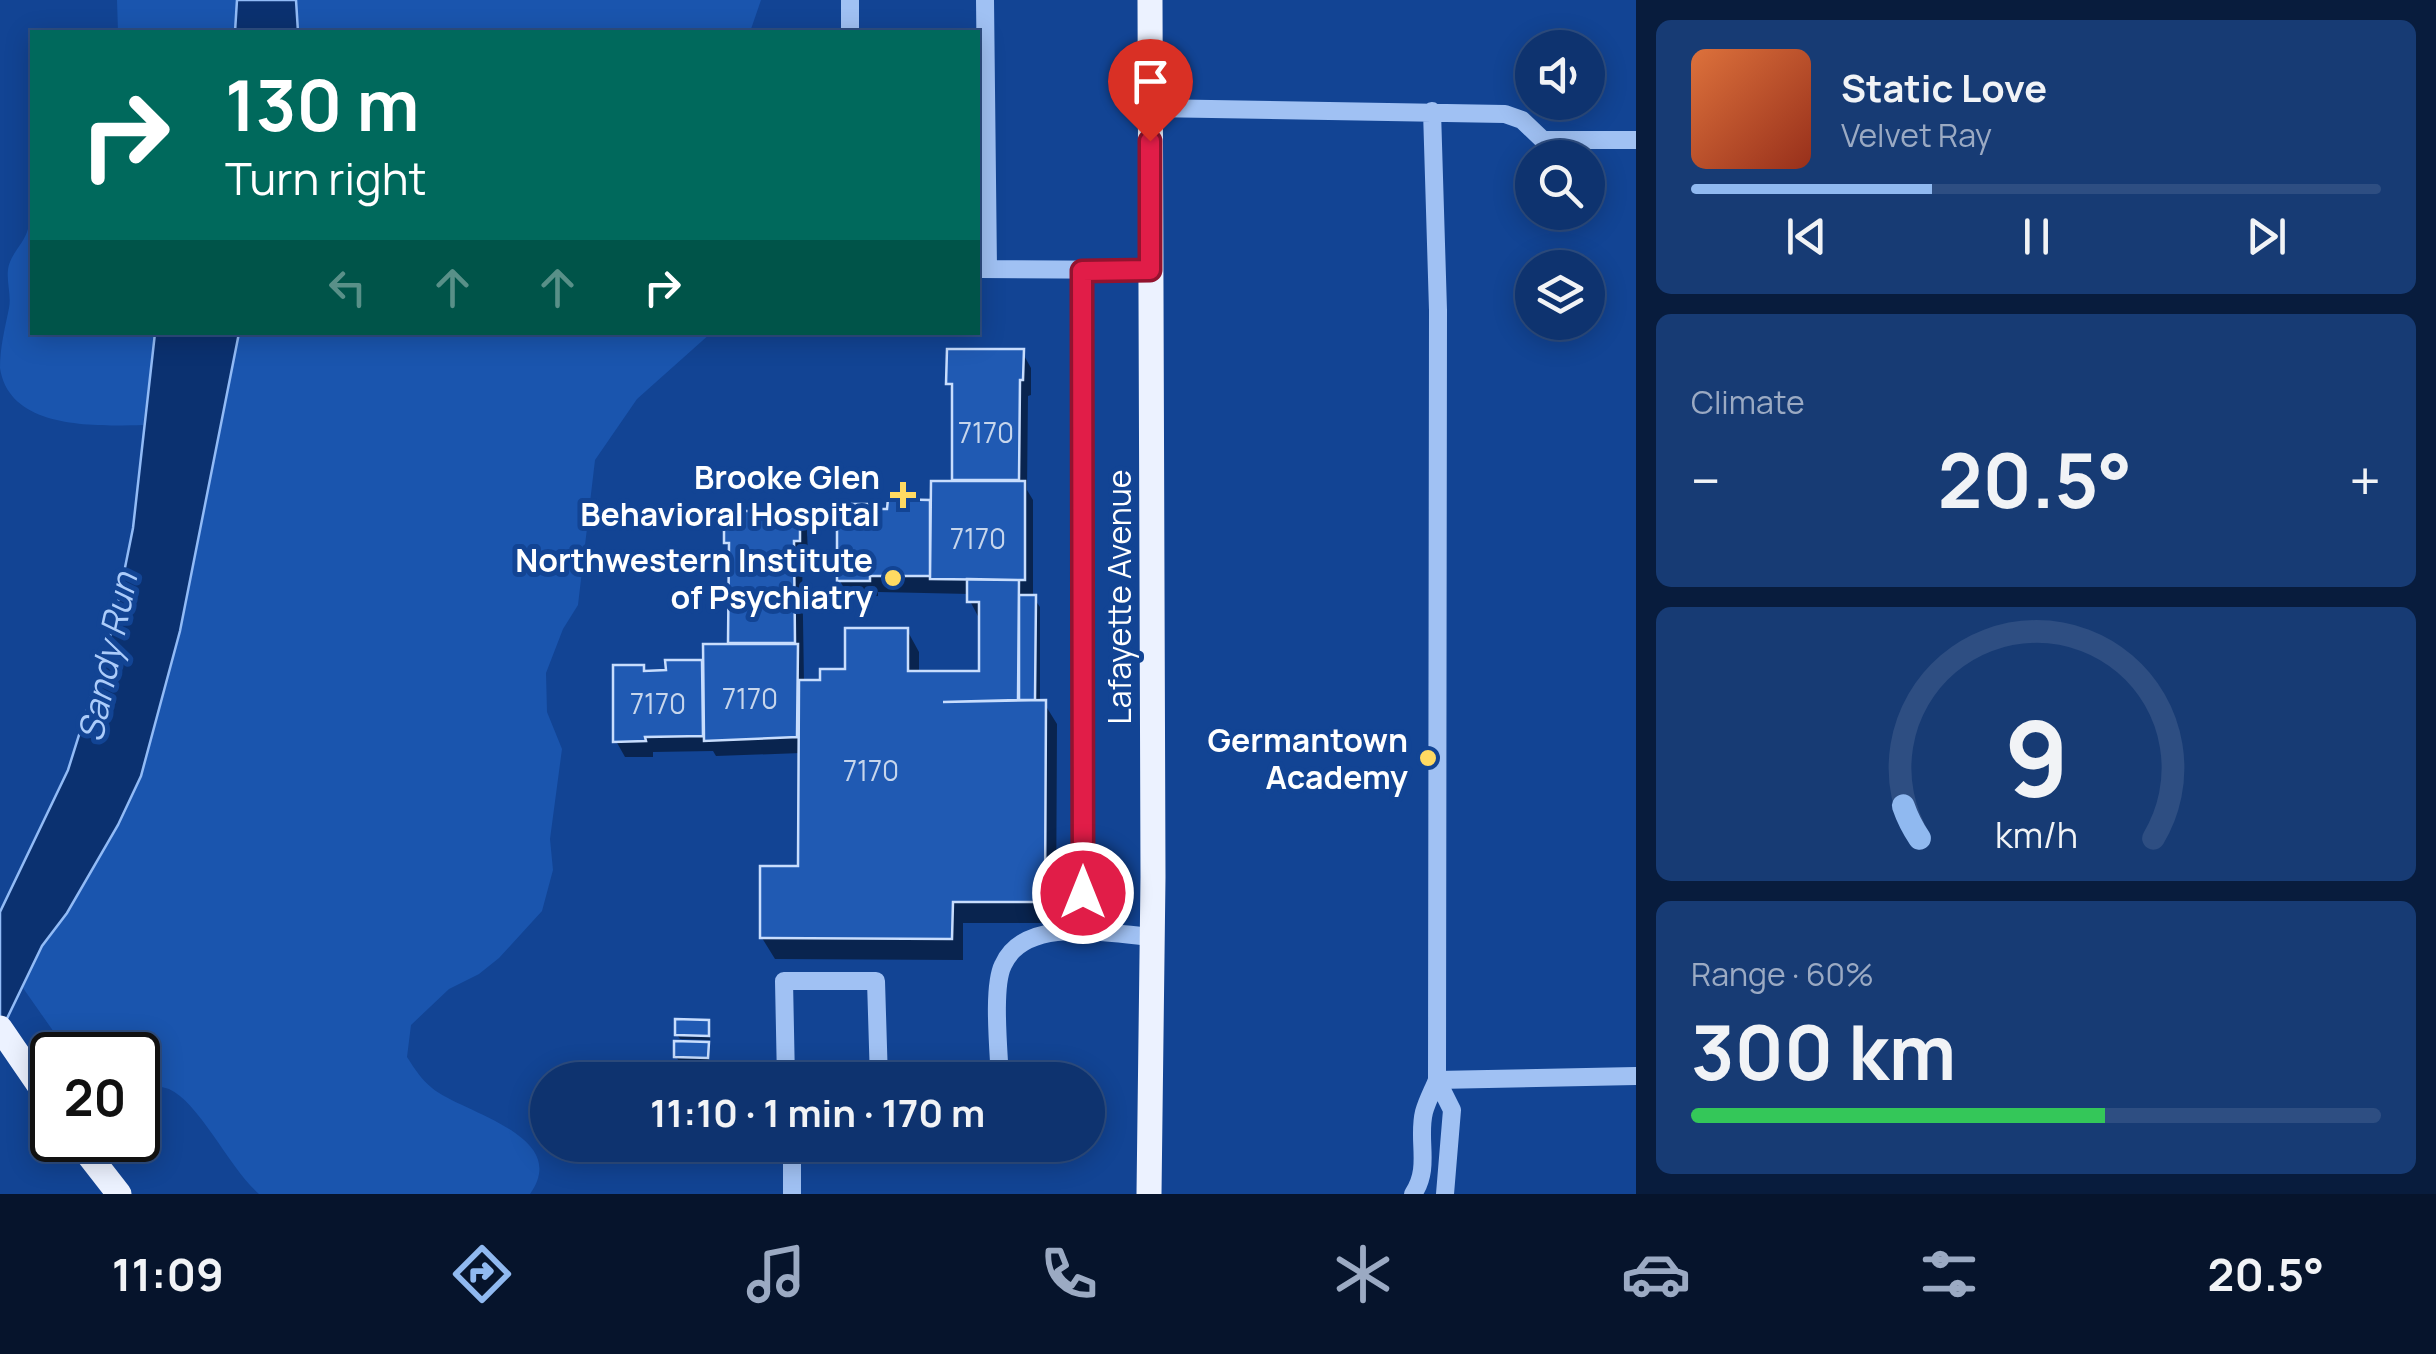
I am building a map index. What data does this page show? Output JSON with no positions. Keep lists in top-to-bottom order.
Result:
{
  "streets": {
    "main road": ["Lafayette Avenue"]
  },
  "water": ["Sandy Run"],
  "places": {
    "health": ["Brooke Glen Behavioral Hospital"],
    "other": ["Northwestern Institute of Psychiatry", "Germantown Academy"]
  },
  "house_numbers": [
    "7170",
    "7170",
    "7170",
    "7170",
    "7170"
  ],
  "page": {
    "turn": ["130 m", "Turn right"],
    "song": ["Static Love", "Velvet Ray"],
    "tile": [
      "Climate",
      ["Range · 60%", "300 km"]
    ],
    "heat": ["−", "20.5°", "+"],
    "limit": "20",
    "trip": "11:10 · 1 min · 170 m",
    "tabs": ["11:09", "20.5°"],
    "gauge": ["9", "km/h"]
  }
}
